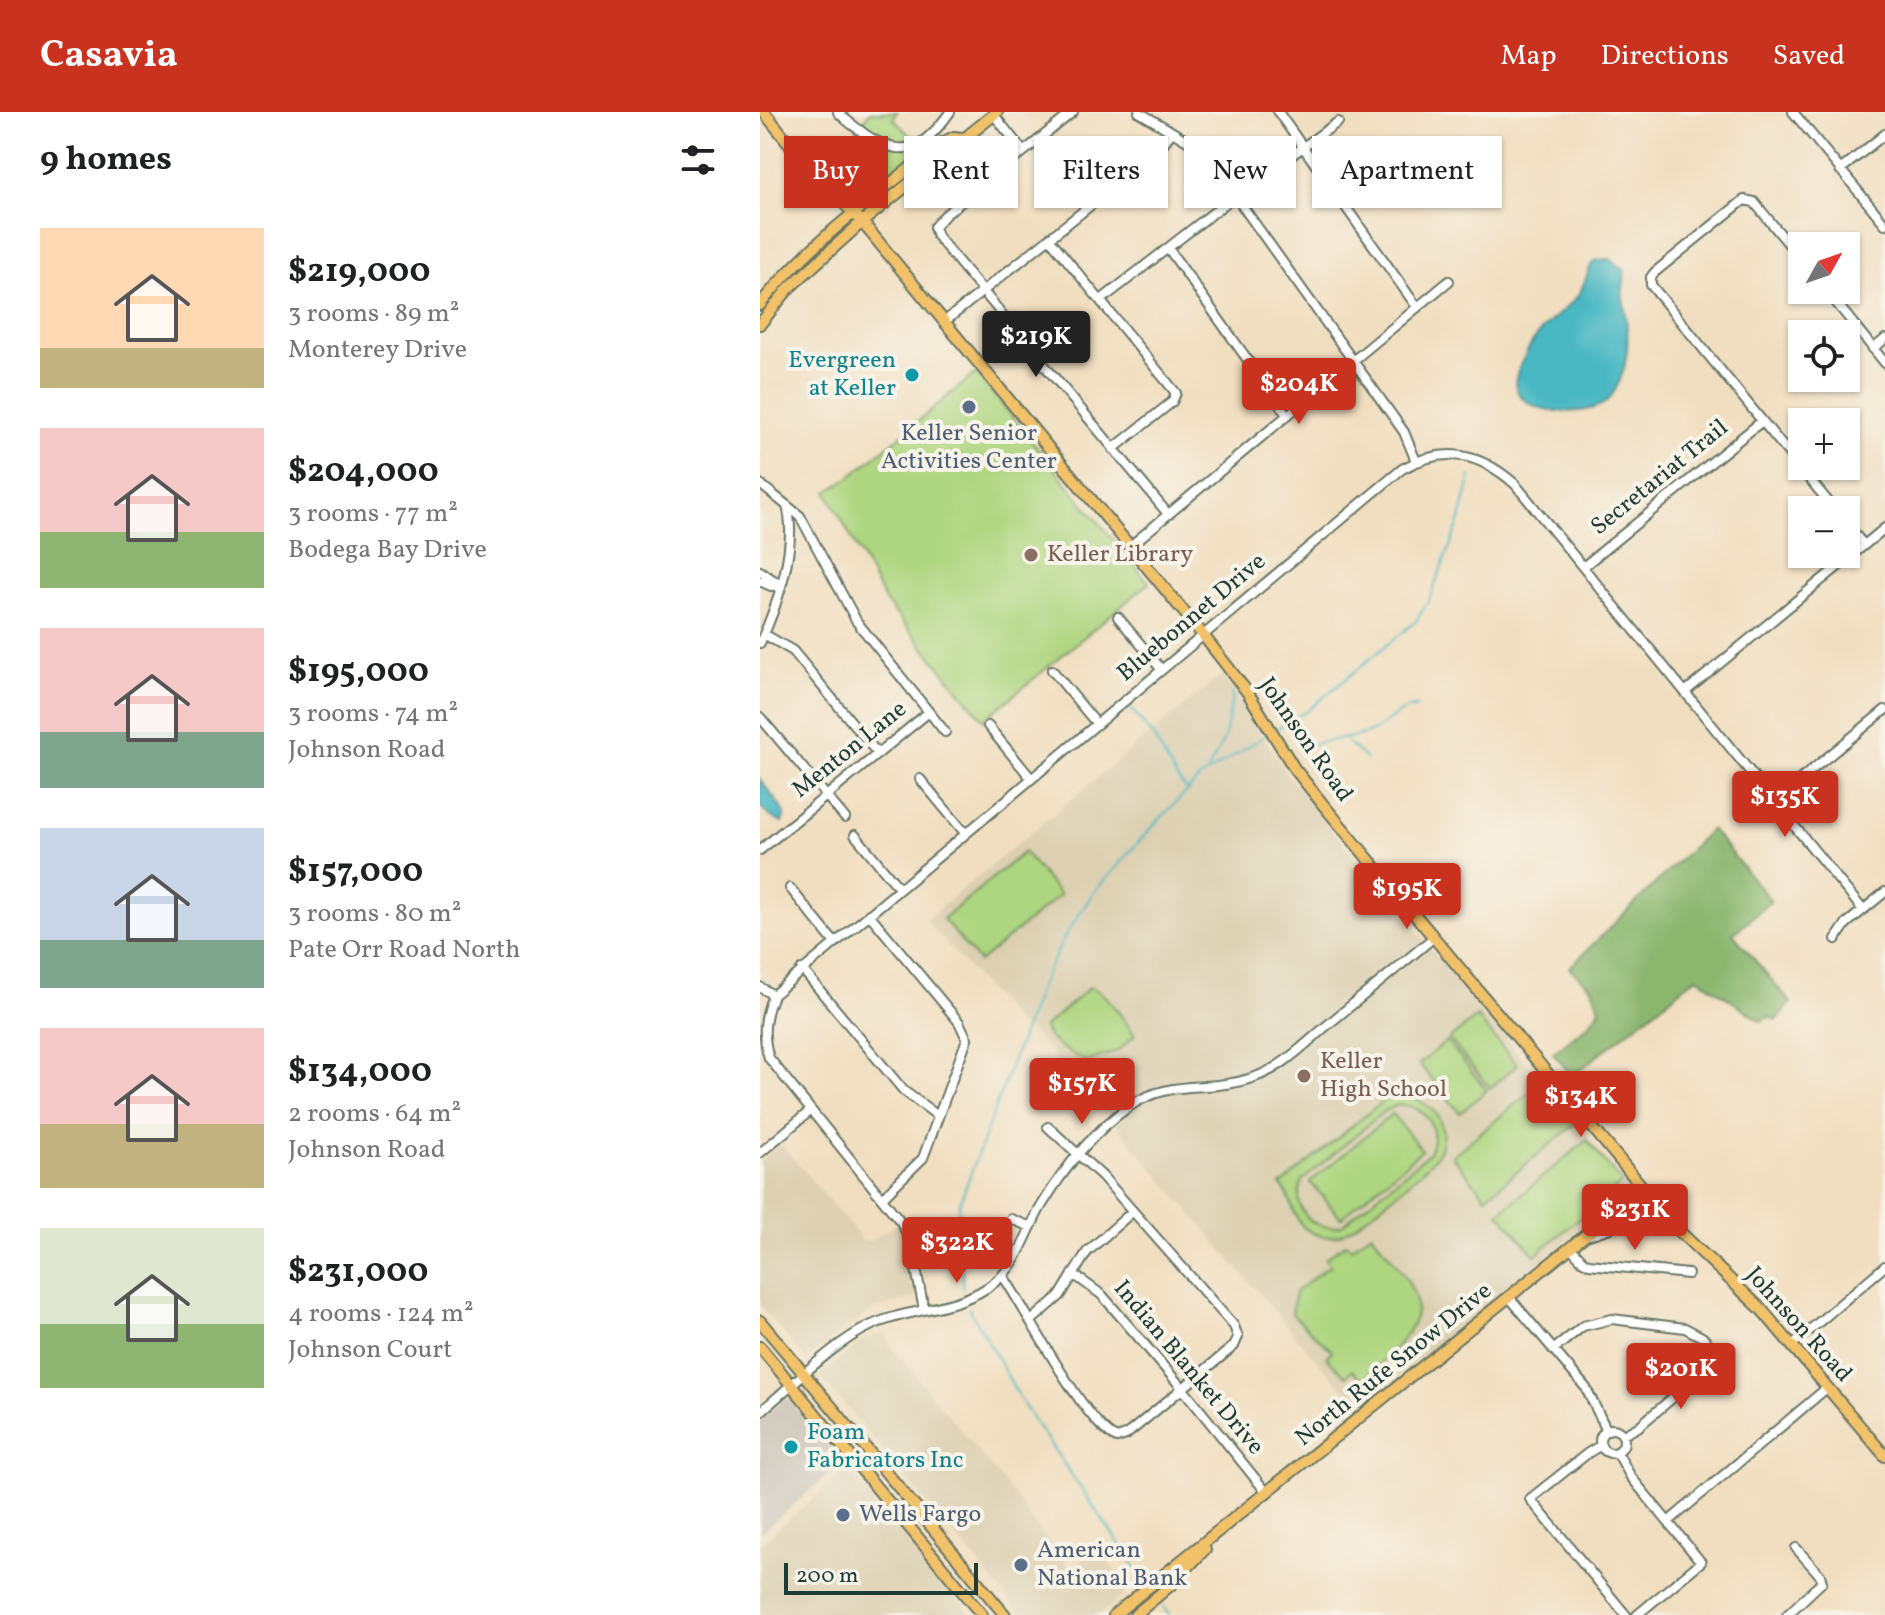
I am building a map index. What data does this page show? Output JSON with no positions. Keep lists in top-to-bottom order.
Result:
{
  "streets": {
    "main road": ["Johnson Road", "North Rufe Snow Drive"],
    "street": [
      "Secretariat Trail",
      "Bluebonnet Drive",
      "Menton Lane",
      "Indian Blanket Drive"
    ]
  },
  "crossings": [
    ["Secretariat Trail", "Bluebonnet Drive"],
    ["Bluebonnet Drive", "Johnson Road"],
    ["Johnson Road", "North Rufe Snow Drive"],
    ["North Rufe Snow Drive", "Indian Blanket Drive"]
  ],
  "places": [
    "Evergreen at Keller",
    "Keller Senior Activities Center",
    "Keller Library",
    "Keller High School",
    "Foam Fabricators Inc",
    "Wells Fargo",
    "American National Bank"
  ],
  "scale_bar": "200 m",
  "north": "top right",
  "page": {
    "header": "Casavia",
    "nav": ["Map", "Directions", "Saved"],
    "heading": "9 homes",
    "chip": [
      "Buy",
      "Rent",
      "Filters",
      "New",
      "Apartment"
    ],
    "list": [
      {
        "name": "$219,000",
        "note": "3 rooms · 89 m² · Monterey Drive"
      },
      {
        "name": "$204,000",
        "note": "3 rooms · 77 m² · Bodega Bay Drive"
      },
      {
        "name": "$195,000",
        "note": "3 rooms · 74 m² · Johnson Road"
      },
      {
        "name": "$157,000",
        "note": "3 rooms · 80 m² · Pate Orr Road North"
      },
      {
        "name": "$134,000",
        "note": "2 rooms · 64 m² · Johnson Road"
      },
      {
        "name": "$231,000",
        "note": "4 rooms · 124 m² · Johnson Court"
      }
    ],
    "map_buttons": ["+", "−"],
    "price": [
      "$219K",
      "$204K",
      "$135K",
      "$195K",
      "$157K",
      "$134K",
      "$231K",
      "$322K",
      "$201K"
    ],
    "scale": "200 m"
  }
}
